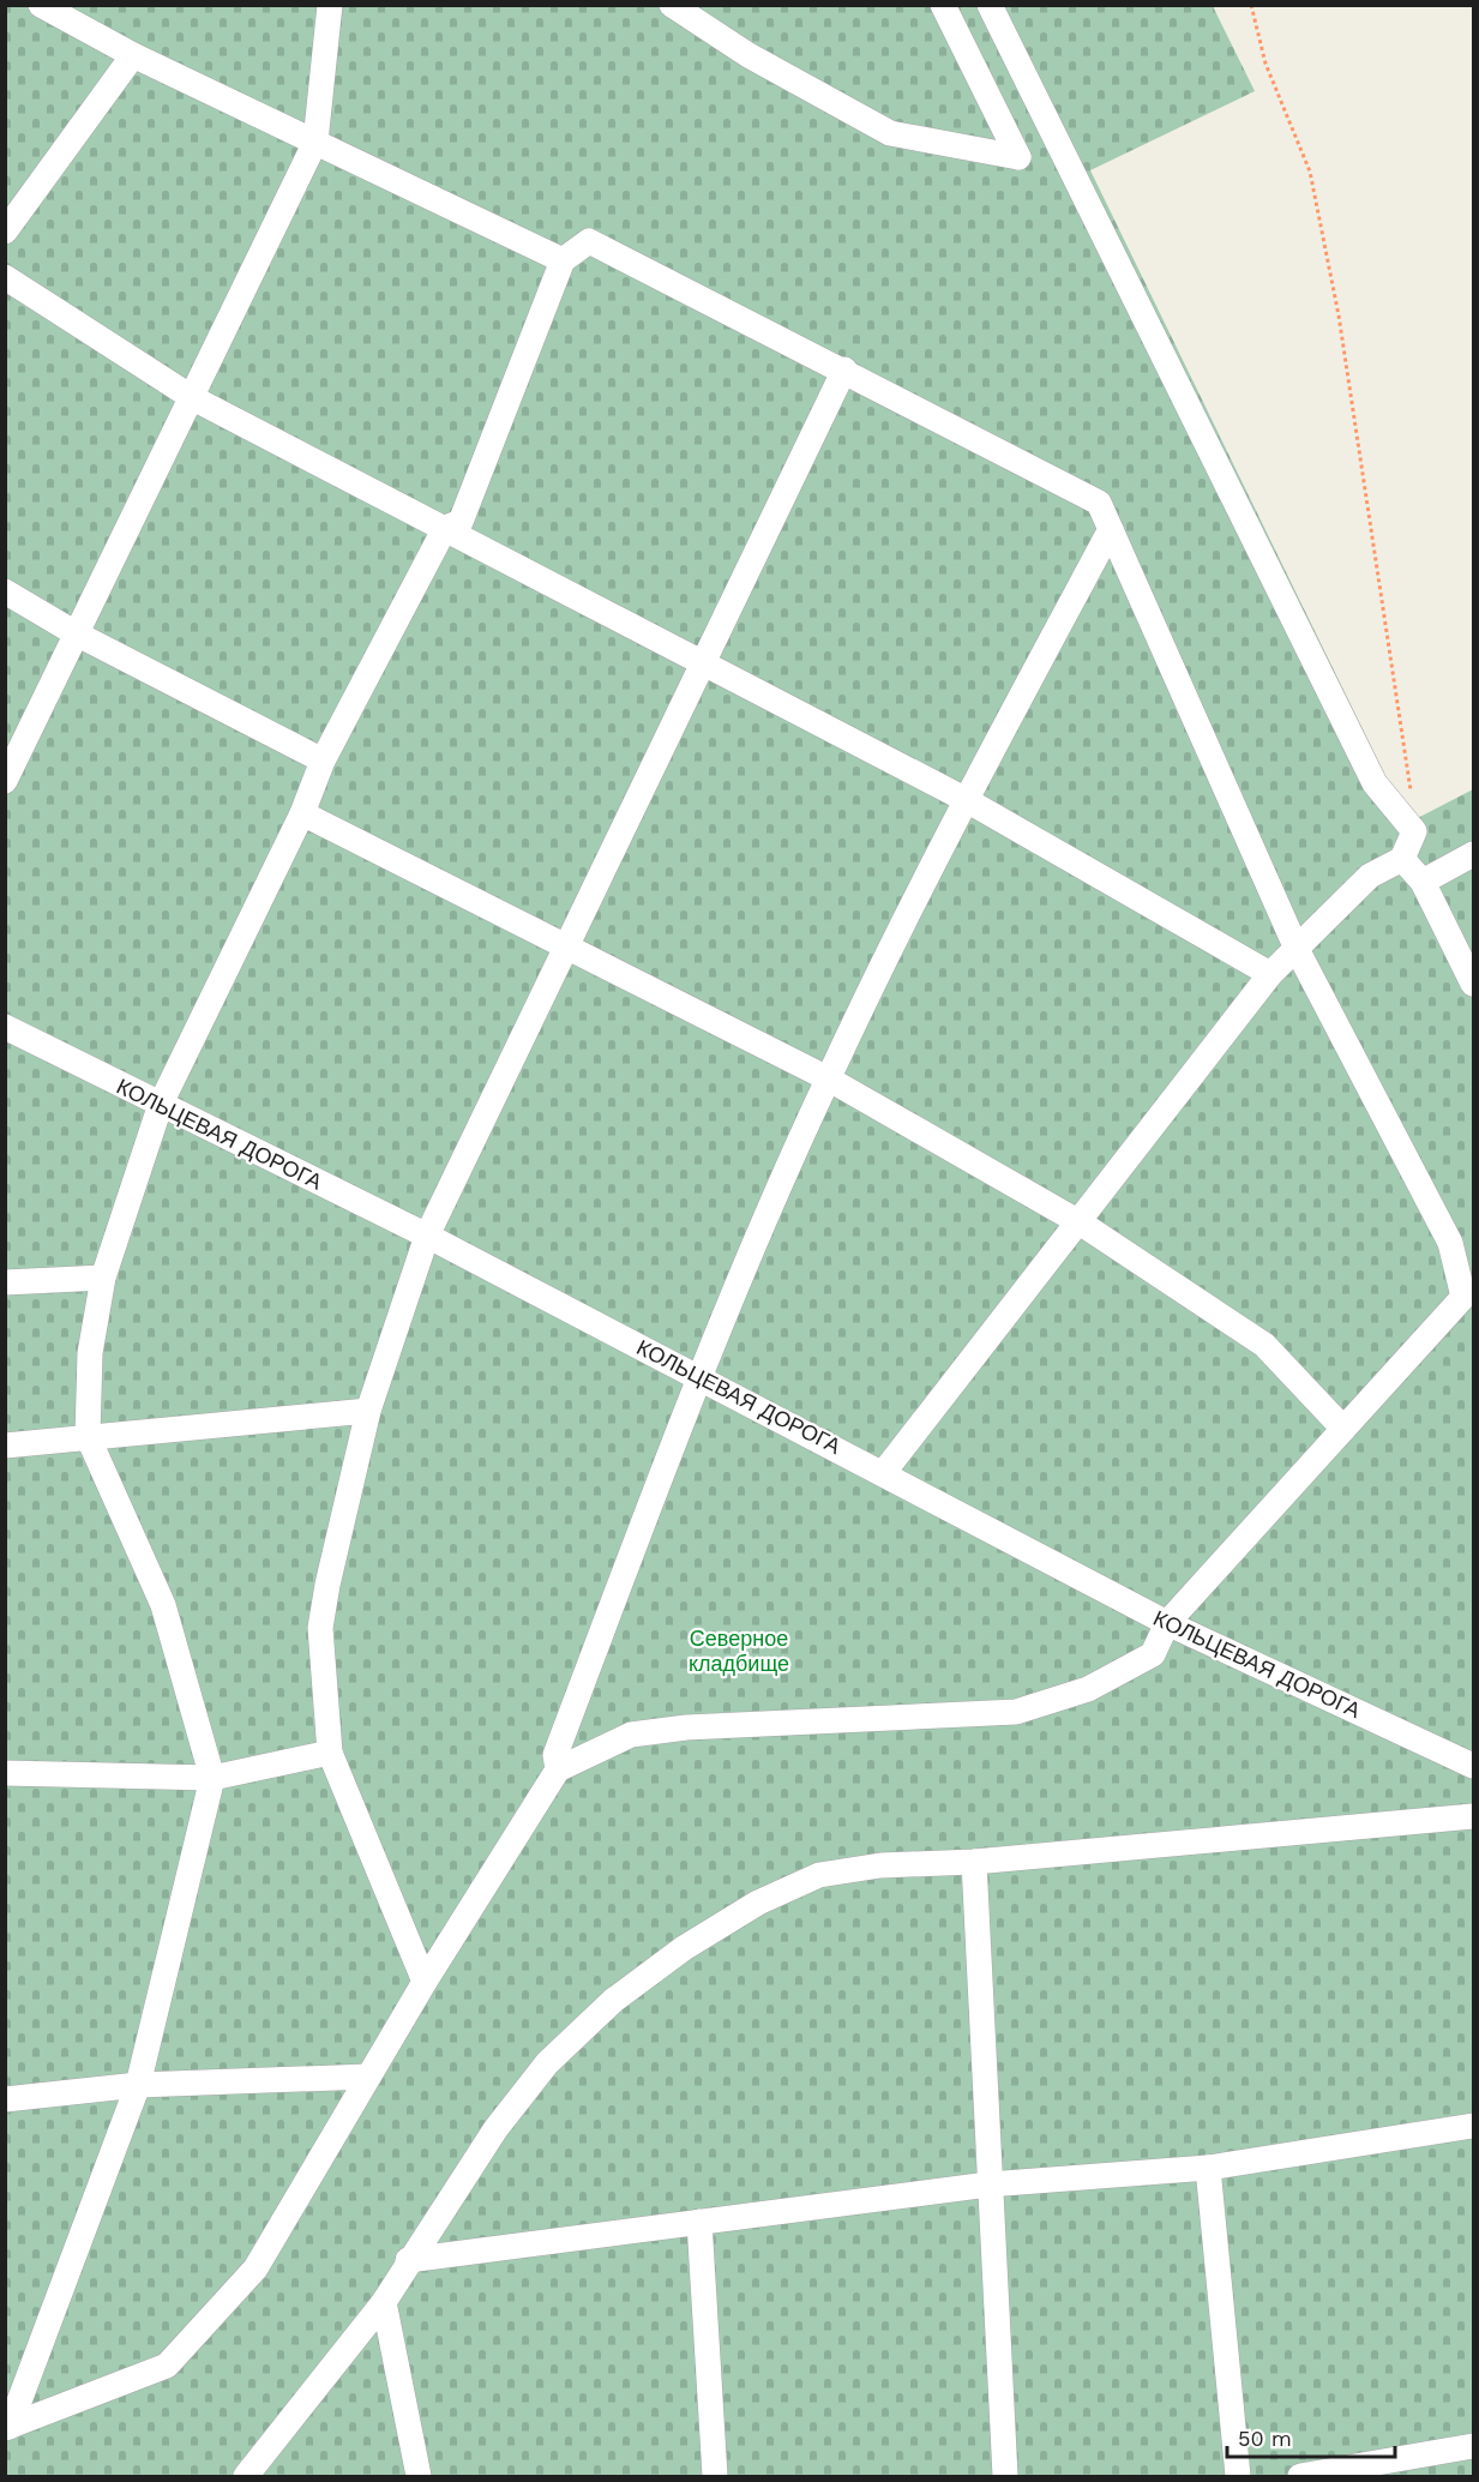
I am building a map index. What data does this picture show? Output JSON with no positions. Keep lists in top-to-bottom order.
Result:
{
  "streets": {
    "lane": ["КОЛЬЦЕВАЯ ДОРОГА"]
  },
  "parks": ["Северное кладбище"],
  "scale_bar": "50 m"
}
